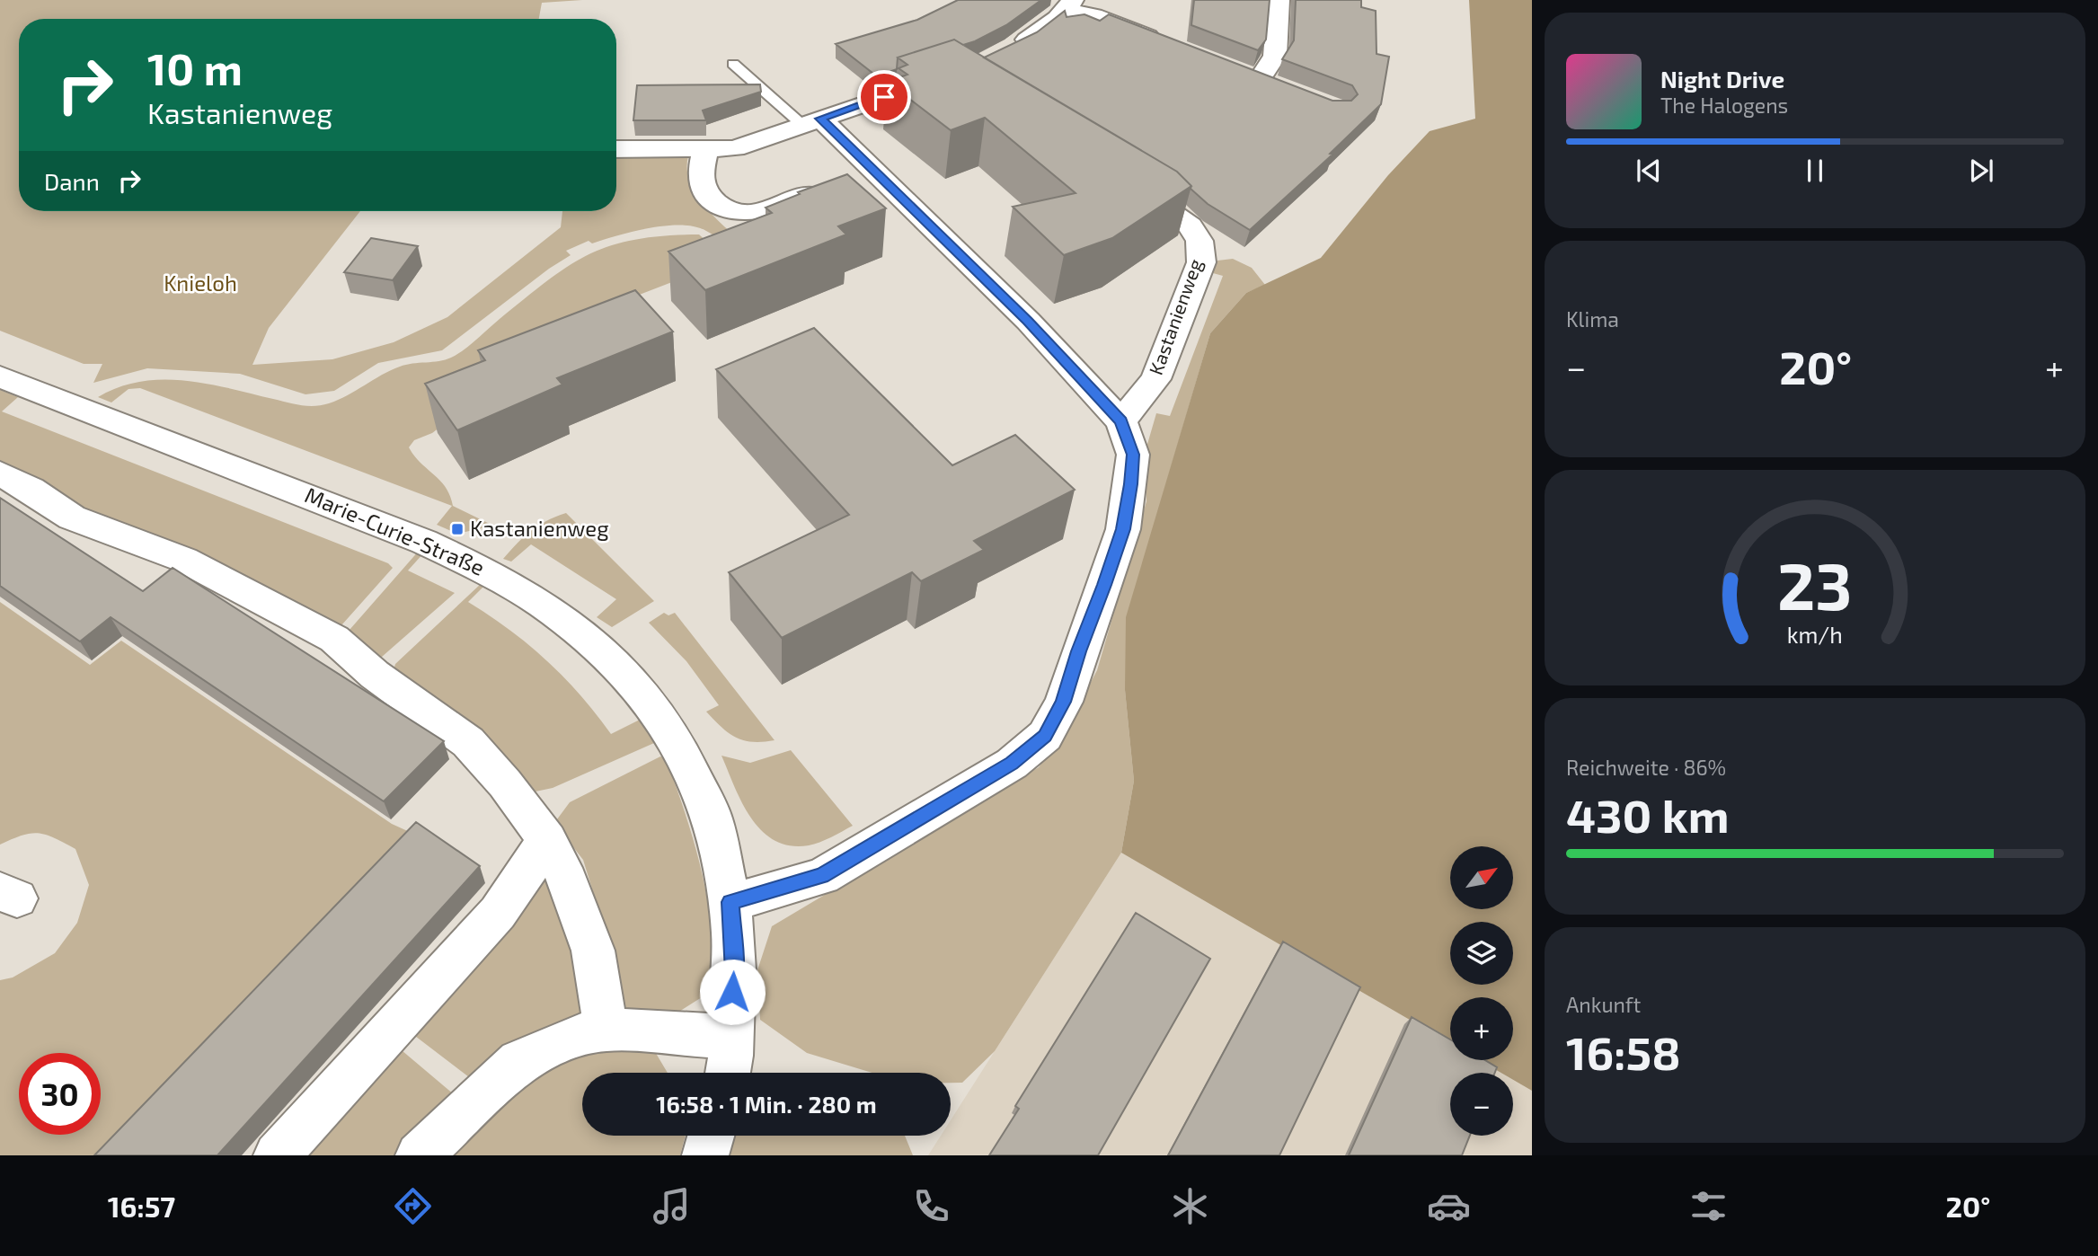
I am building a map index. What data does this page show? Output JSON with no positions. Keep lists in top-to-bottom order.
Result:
{
  "streets": {
    "street": ["Kastanienweg", "Marie-Curie-Straße"]
  },
  "parks": ["Knieloh"],
  "places": {
    "transit": ["Kastanienweg"]
  },
  "north": "top right",
  "page": {
    "turn": ["10 m", "Kastanienweg"],
    "song": ["Night Drive", "The Halogens"],
    "then": "Dann",
    "tile": [
      "Klima",
      ["Reichweite · 86%", "430 km"],
      ["Ankunft", "16:58"]
    ],
    "heat": ["−", "20°", "+"],
    "map_buttons": ["+", "−"],
    "limit": "30",
    "trip": "16:58 · 1 Min. · 280 m",
    "tabs": ["16:57", "20°"],
    "gauge": ["23", "km/h"]
  }
}
